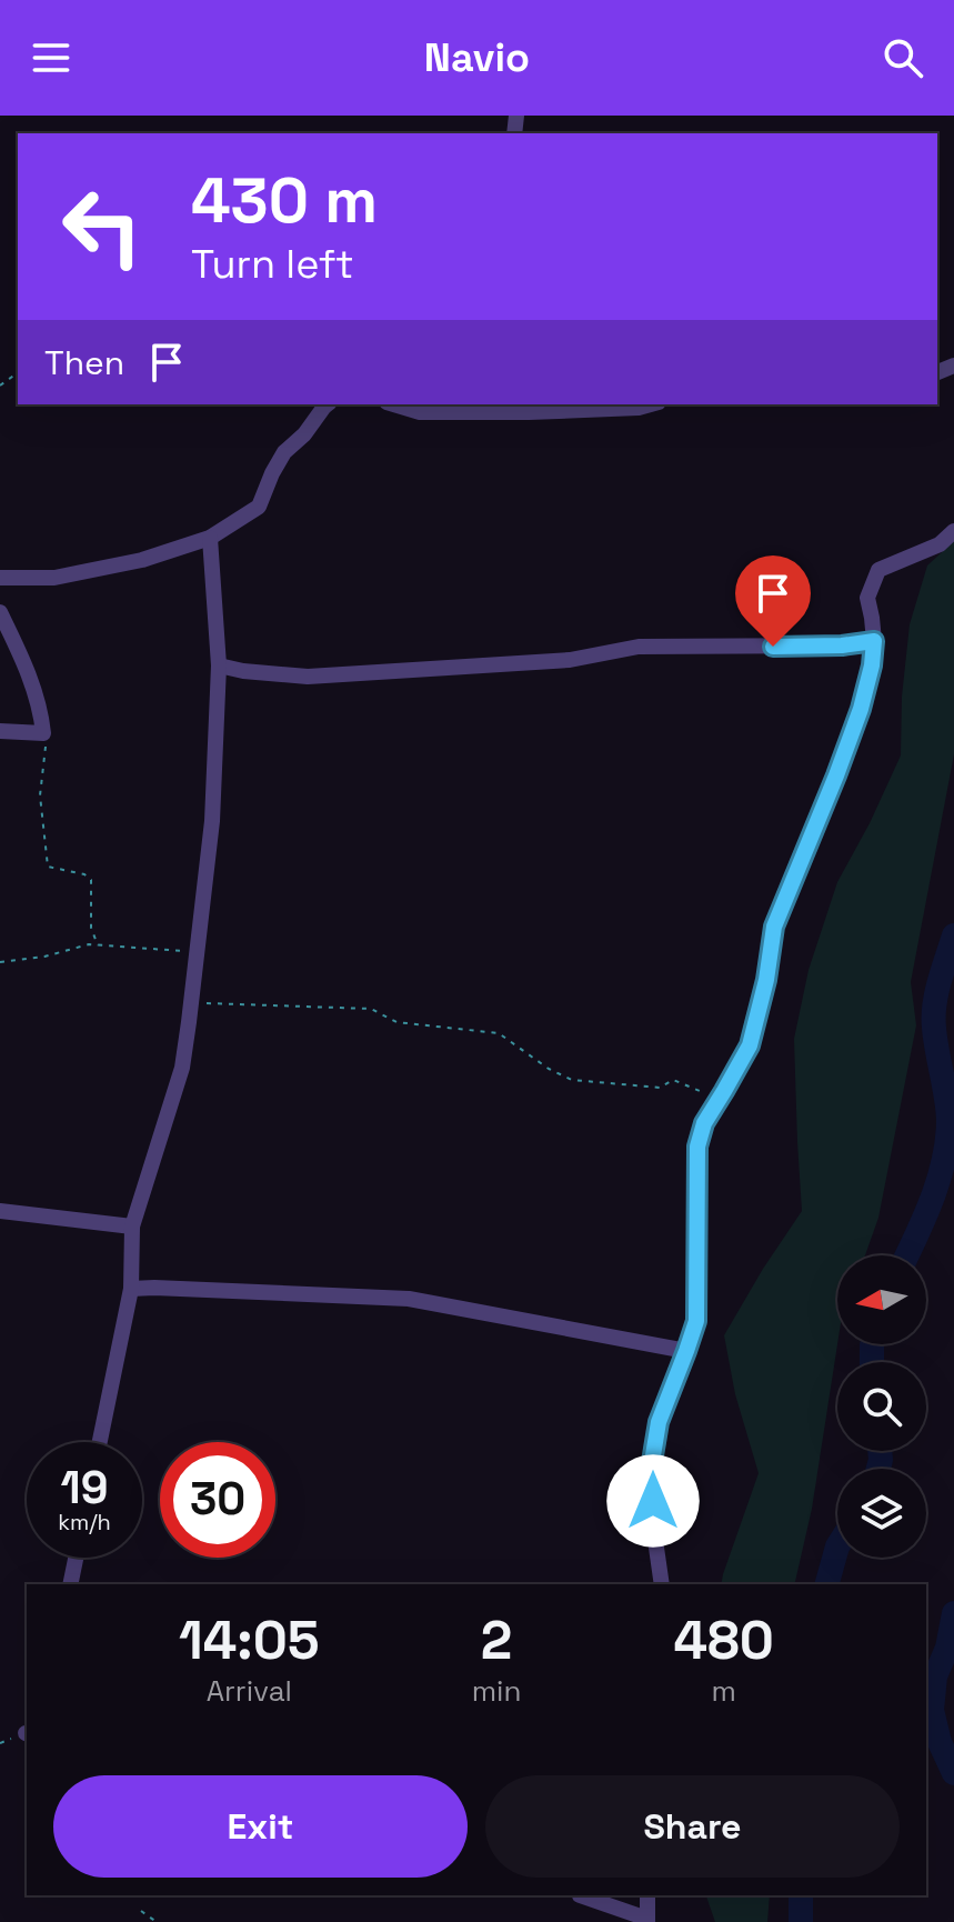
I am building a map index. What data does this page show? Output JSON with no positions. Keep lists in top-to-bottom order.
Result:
{
  "north": "left",
  "page": {
    "header": "Navio",
    "turn": ["430 m", "Turn left"],
    "then": "Then",
    "speed": "19 km/h",
    "limit": "30",
    "eta": [
      "14:05",
      "Arrival",
      "2",
      "min",
      "480",
      "m"
    ],
    "buttons": ["Exit", "Share"]
  }
}
